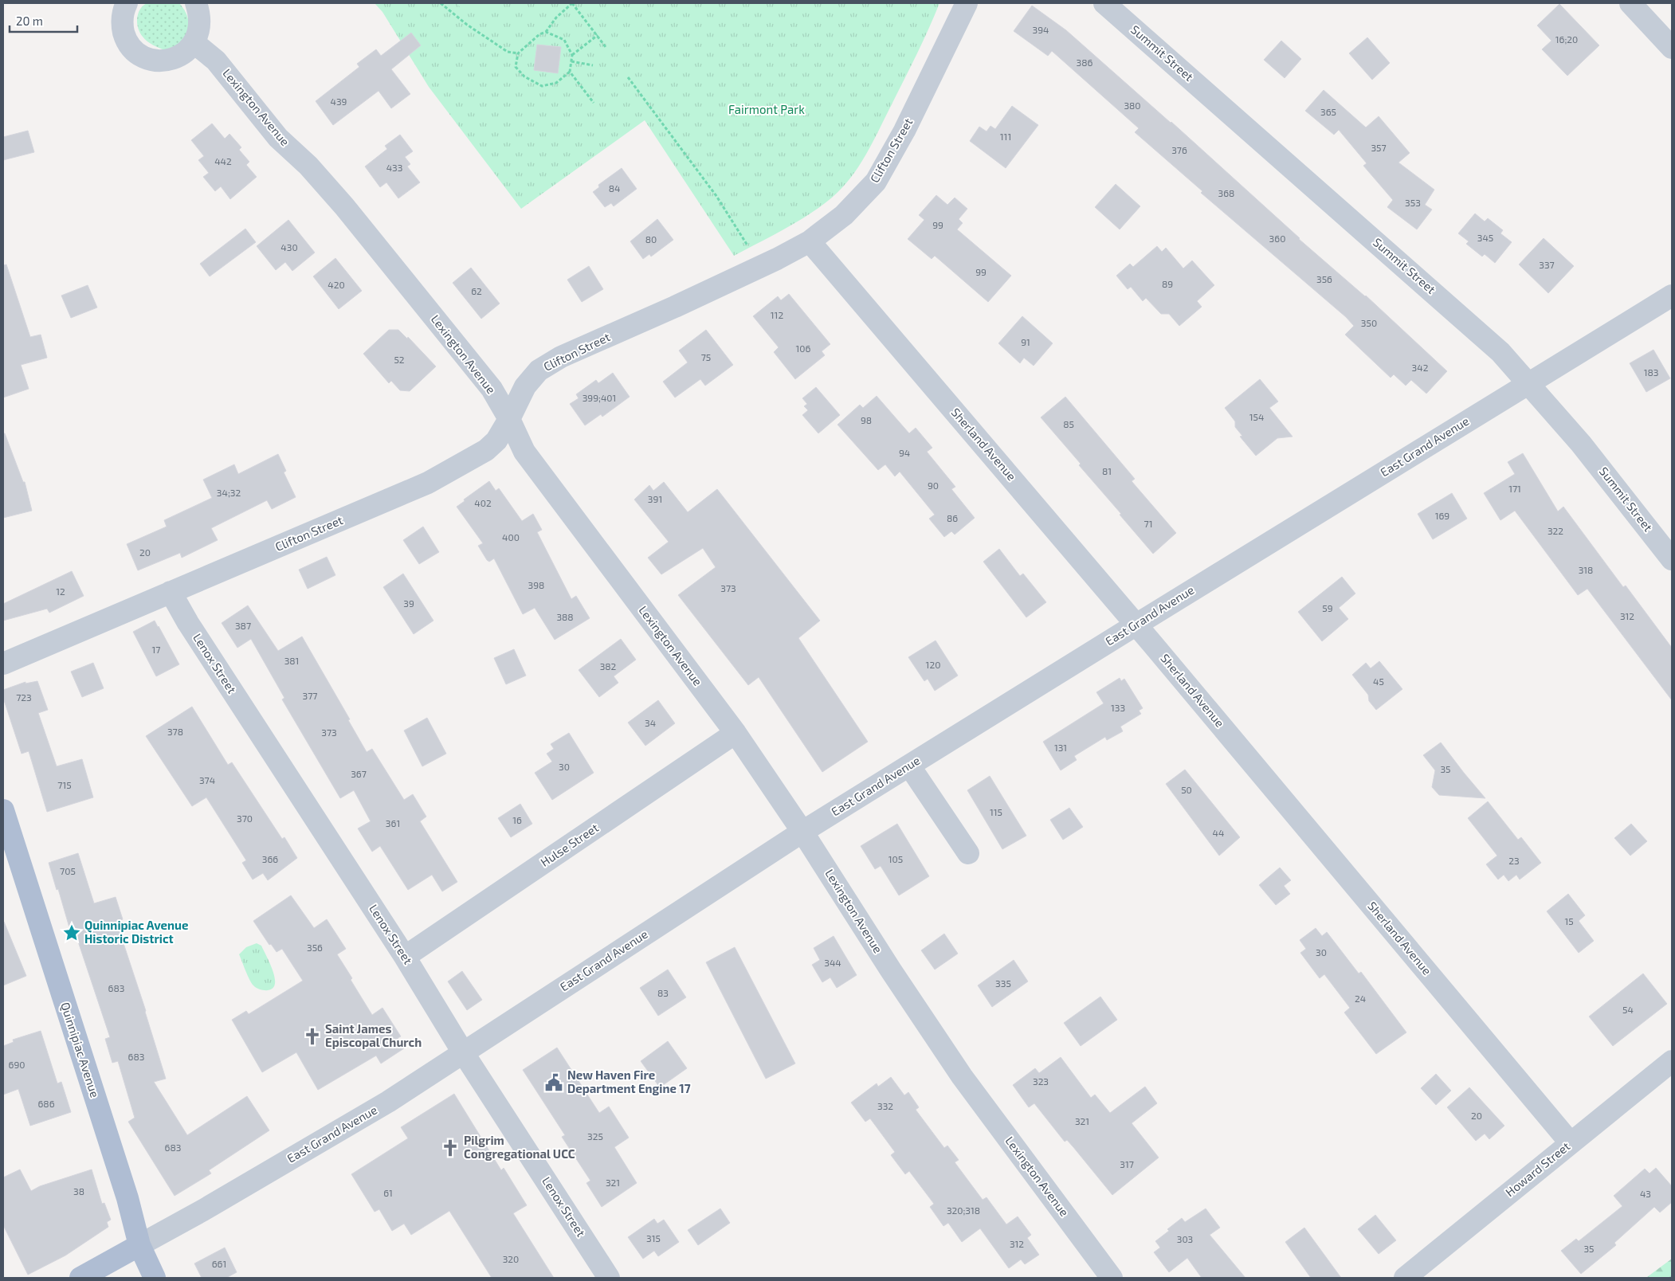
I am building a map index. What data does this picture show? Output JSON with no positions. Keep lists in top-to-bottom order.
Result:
{
  "streets": {
    "main road": ["East Grand Avenue", "Quinnipiac Avenue"],
    "street": [
      "Summit Street",
      "Lexington Avenue",
      "Clifton Street",
      "Sherland Avenue",
      "Lenox Street",
      "Hulse Street",
      "Howard Street"
    ]
  },
  "crossings": [
    ["Summit Street", "East Grand Avenue"],
    ["Lexington Avenue", "Clifton Street"],
    ["Lexington Avenue", "East Grand Avenue"],
    ["Lexington Avenue", "Hulse Street"],
    ["Clifton Street", "Sherland Avenue"],
    ["Clifton Street", "Lenox Street"],
    ["Sherland Avenue", "East Grand Avenue"],
    ["Sherland Avenue", "Howard Street"],
    ["East Grand Avenue", "Lenox Street"],
    ["East Grand Avenue", "Quinnipiac Avenue"],
    ["Lenox Street", "Hulse Street"]
  ],
  "parks": ["Fairmont Park"],
  "places": {
    "place": ["Quinnipiac Avenue Historic District"],
    "church": ["Saint James Episcopal Church", "Pilgrim Congregational UCC"],
    "public building": ["New Haven Fire Department Engine 17"]
  },
  "house_numbers": [
    "394",
    "16;20",
    "386",
    "439",
    "380",
    "365",
    "111",
    "357",
    "376",
    "442",
    "433",
    "84",
    "368",
    "353",
    "99",
    "345",
    "360",
    "80",
    "430",
    "337",
    "99",
    "356",
    "89",
    "420",
    "62",
    "112",
    "350",
    "91",
    "106",
    "75",
    "52",
    "342",
    "183",
    "399;401",
    "154",
    "98",
    "85",
    "94",
    "81",
    "90",
    "171",
    "34;32",
    "391",
    "402",
    "169",
    "86",
    "71",
    "322",
    "400",
    "20",
    "318",
    "398",
    "373",
    "12",
    "39",
    "59",
    "312",
    "388",
    "387",
    "17",
    "381",
    "120",
    "382",
    "45",
    "377",
    "723",
    "133",
    "34",
    "378",
    "373",
    "131",
    "30",
    "35",
    "367",
    "374",
    "715",
    "50",
    "115",
    "370",
    "16",
    "361",
    "44",
    "366",
    "105",
    "23",
    "705",
    "15",
    "356",
    "30",
    "344",
    "335",
    "683",
    "83",
    "24",
    "54",
    "683",
    "690",
    "323",
    "686",
    "332",
    "20",
    "321",
    "325",
    "683",
    "317",
    "321",
    "38",
    "61",
    "43",
    "320;318",
    "315",
    "303",
    "312",
    "35",
    "320",
    "661"
  ],
  "scale_bar": "20 m"
}
